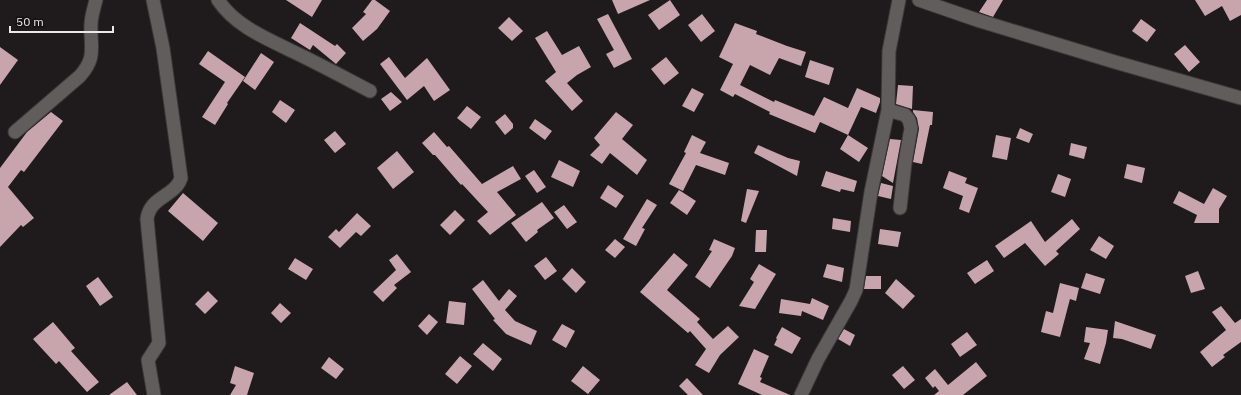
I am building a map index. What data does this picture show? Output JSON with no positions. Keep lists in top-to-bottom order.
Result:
{
  "scale_bar": "50 m"
}
